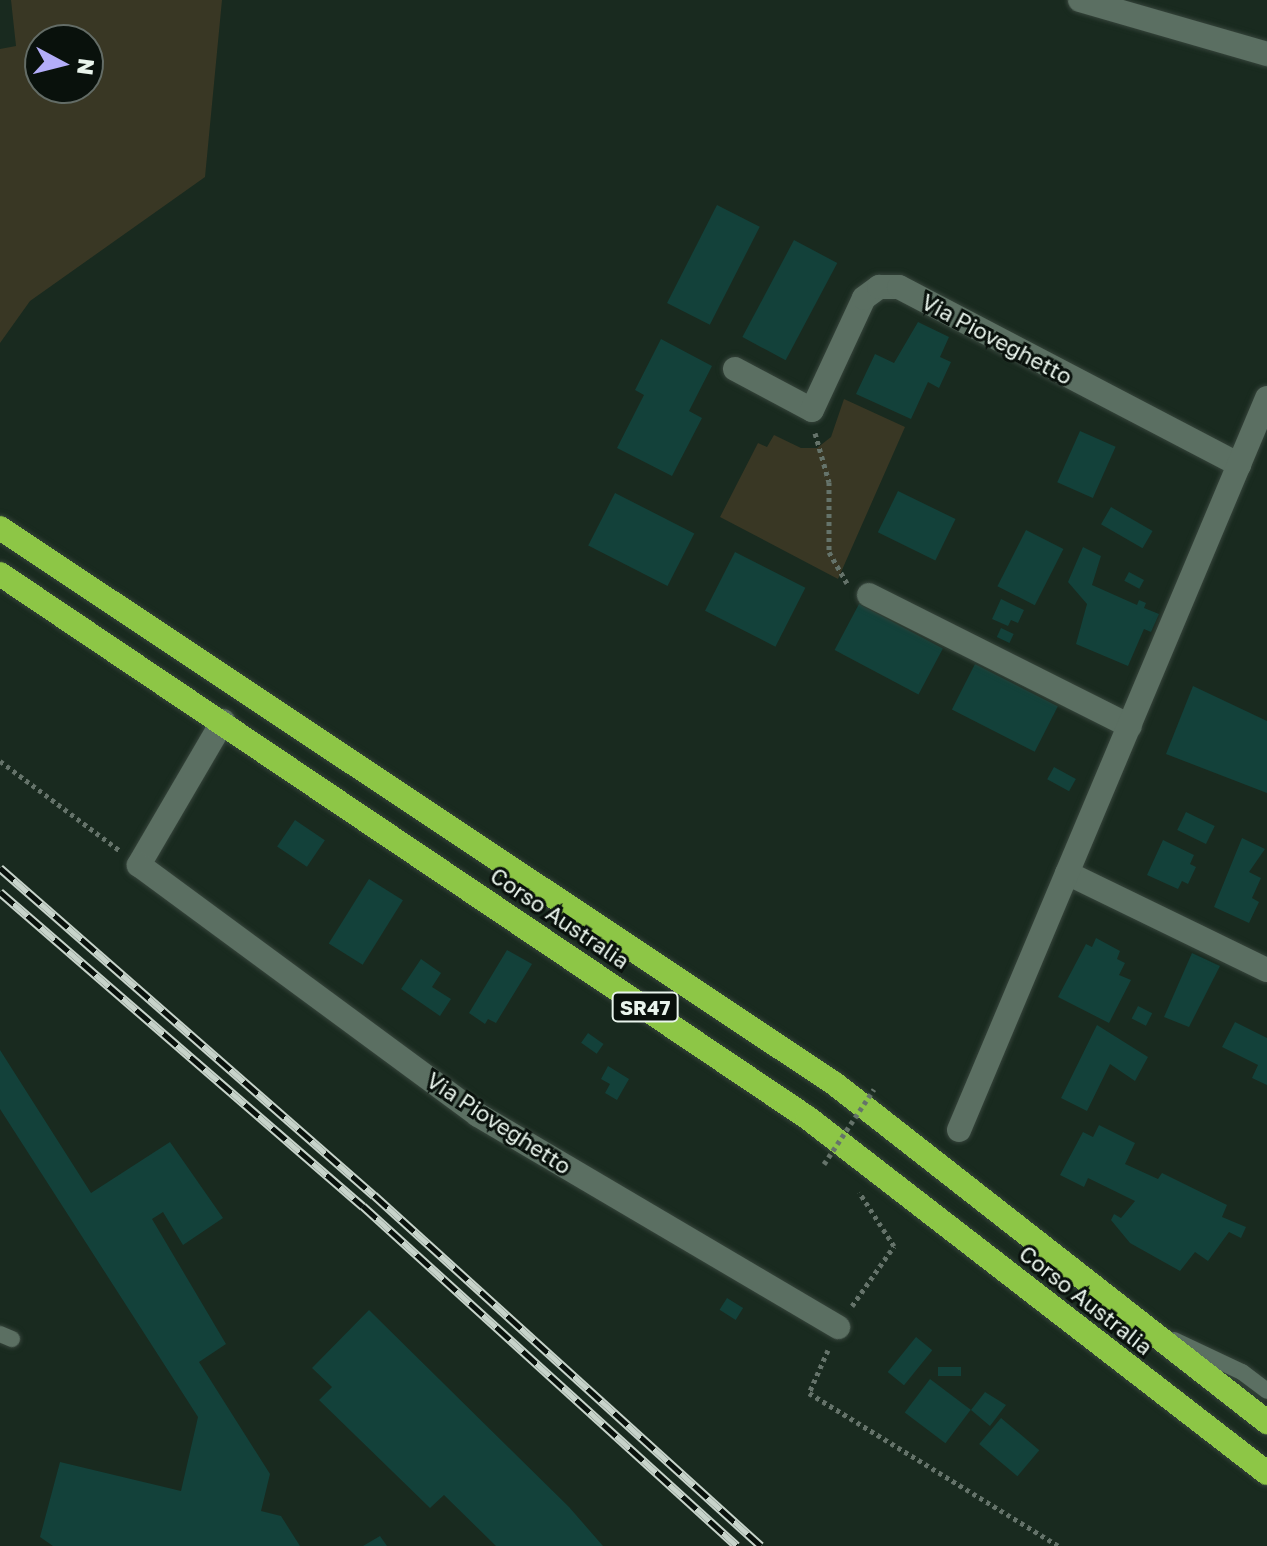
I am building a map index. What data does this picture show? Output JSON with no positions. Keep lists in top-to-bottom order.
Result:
{
  "streets": {
    "highway": ["Corso Australia", "SR47"],
    "street": ["Via Pioveghetto"]
  },
  "north": "right"
}
